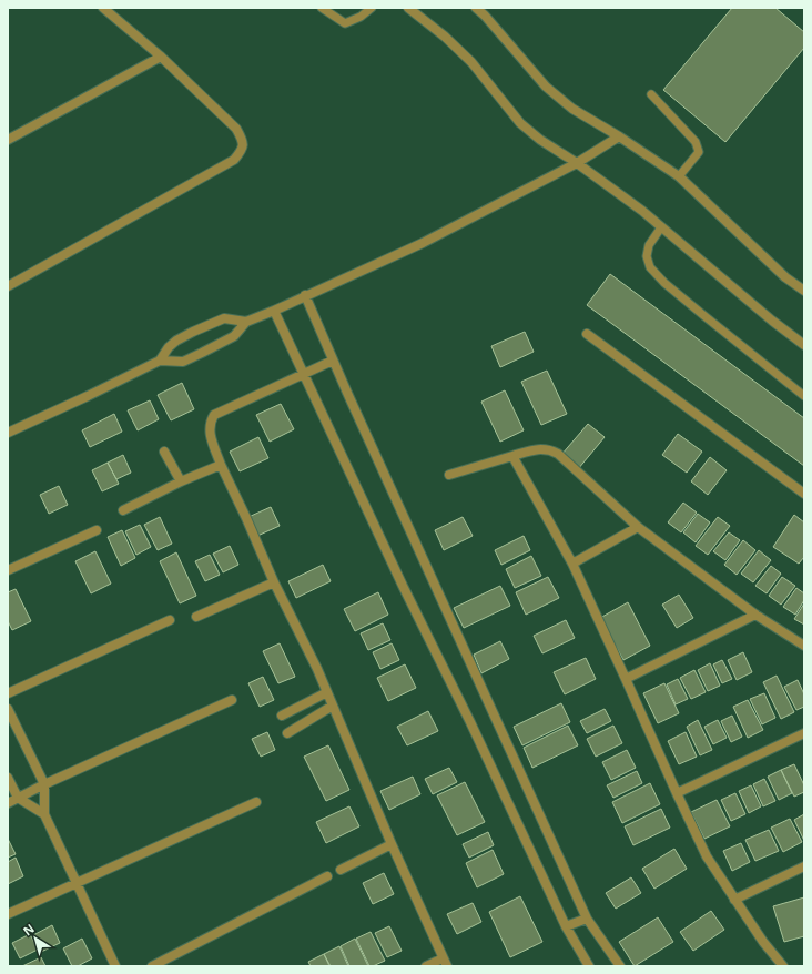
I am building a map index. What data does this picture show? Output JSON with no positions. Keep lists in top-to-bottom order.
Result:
{
  "north": "top left"
}
